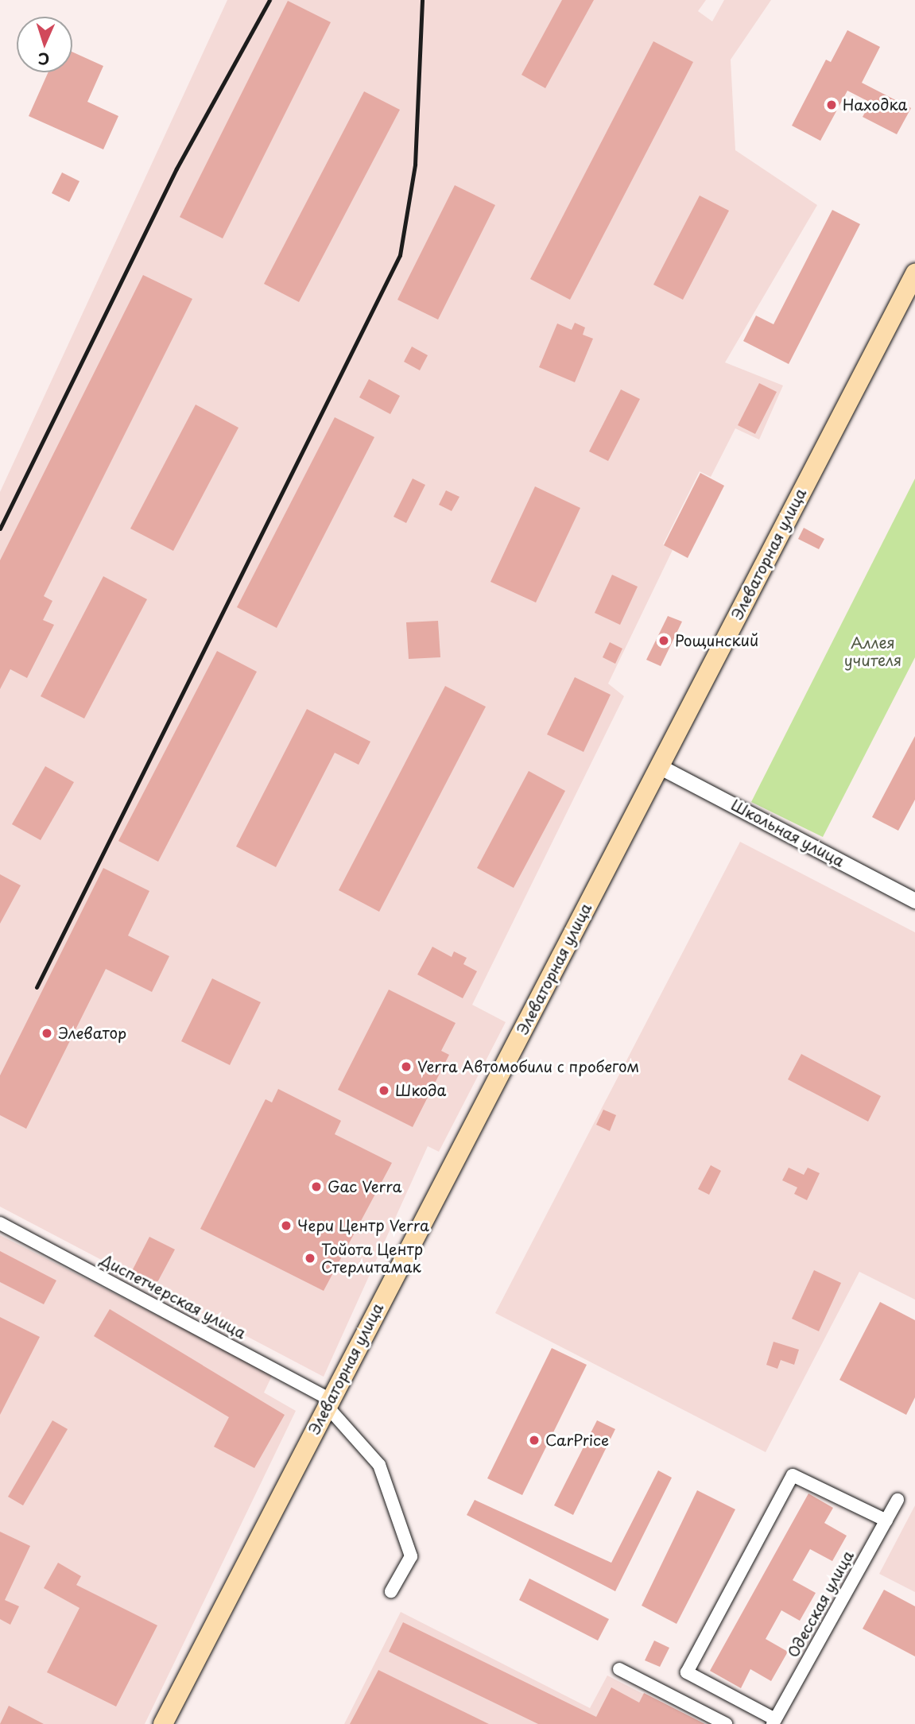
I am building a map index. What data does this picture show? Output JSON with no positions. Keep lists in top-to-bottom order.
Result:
{
  "streets": {
    "main road": ["Элеваторная улица"],
    "street": ["Школьная улица", "Диспетчерская улица", "Одесская улица"]
  },
  "crossings": [
    ["Элеваторная улица", "Школьная улица"],
    ["Элеваторная улица", "Диспетчерская улица"]
  ],
  "parks": ["Аллея учителя"],
  "places": [
    "Находка",
    "Рощинский",
    "Элеватор",
    "Verra Автомобили с пробегом",
    "Шкода",
    "Gac Verra",
    "Чери Центр Verra",
    "Тойота Центр Стерлитамак",
    "CarPrice"
  ],
  "north": "bottom"
}
